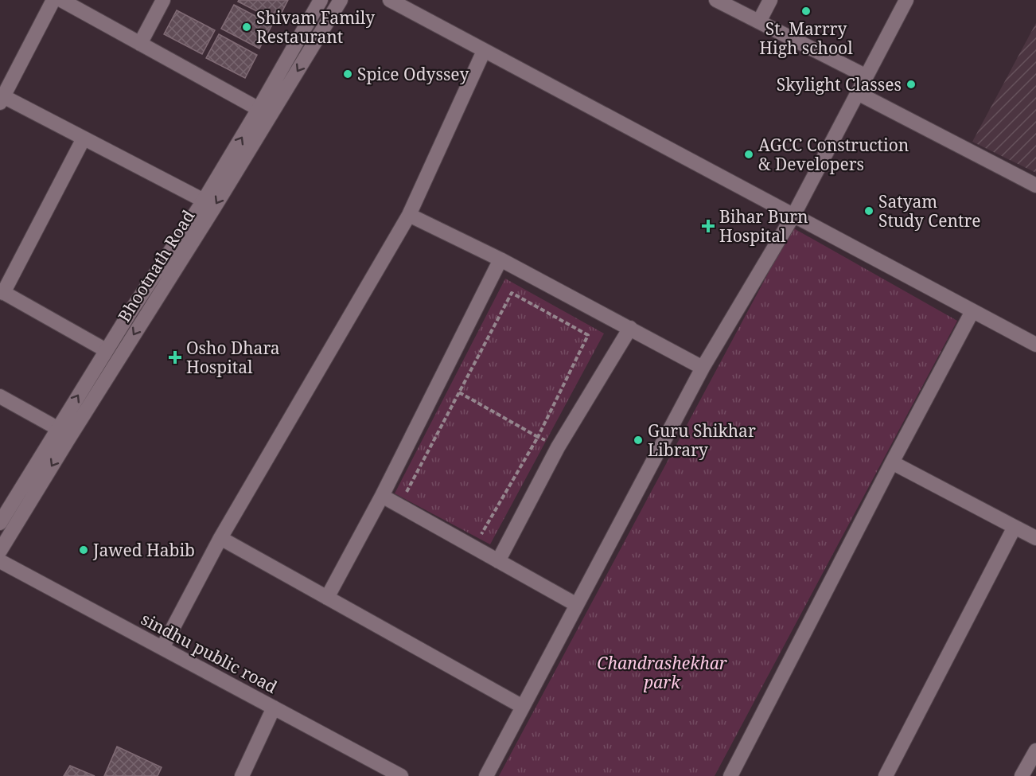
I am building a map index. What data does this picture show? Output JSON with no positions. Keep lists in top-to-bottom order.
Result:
{
  "streets": {
    "street": ["Bhootnath Road", "sindhu public road"]
  },
  "parks": ["Chandrashekhar park"],
  "places": {
    "other": [
      "St. Marrry High school",
      "Shivam Family Restaurant",
      "Spice Odyssey",
      "Skylight Classes",
      "AGCC Construction & Developers",
      "Satyam Study Centre",
      "Guru Shikhar Library",
      "Jawed Habib"
    ],
    "health": ["Bihar Burn Hospital", "Osho Dhara Hospital"]
  }
}
